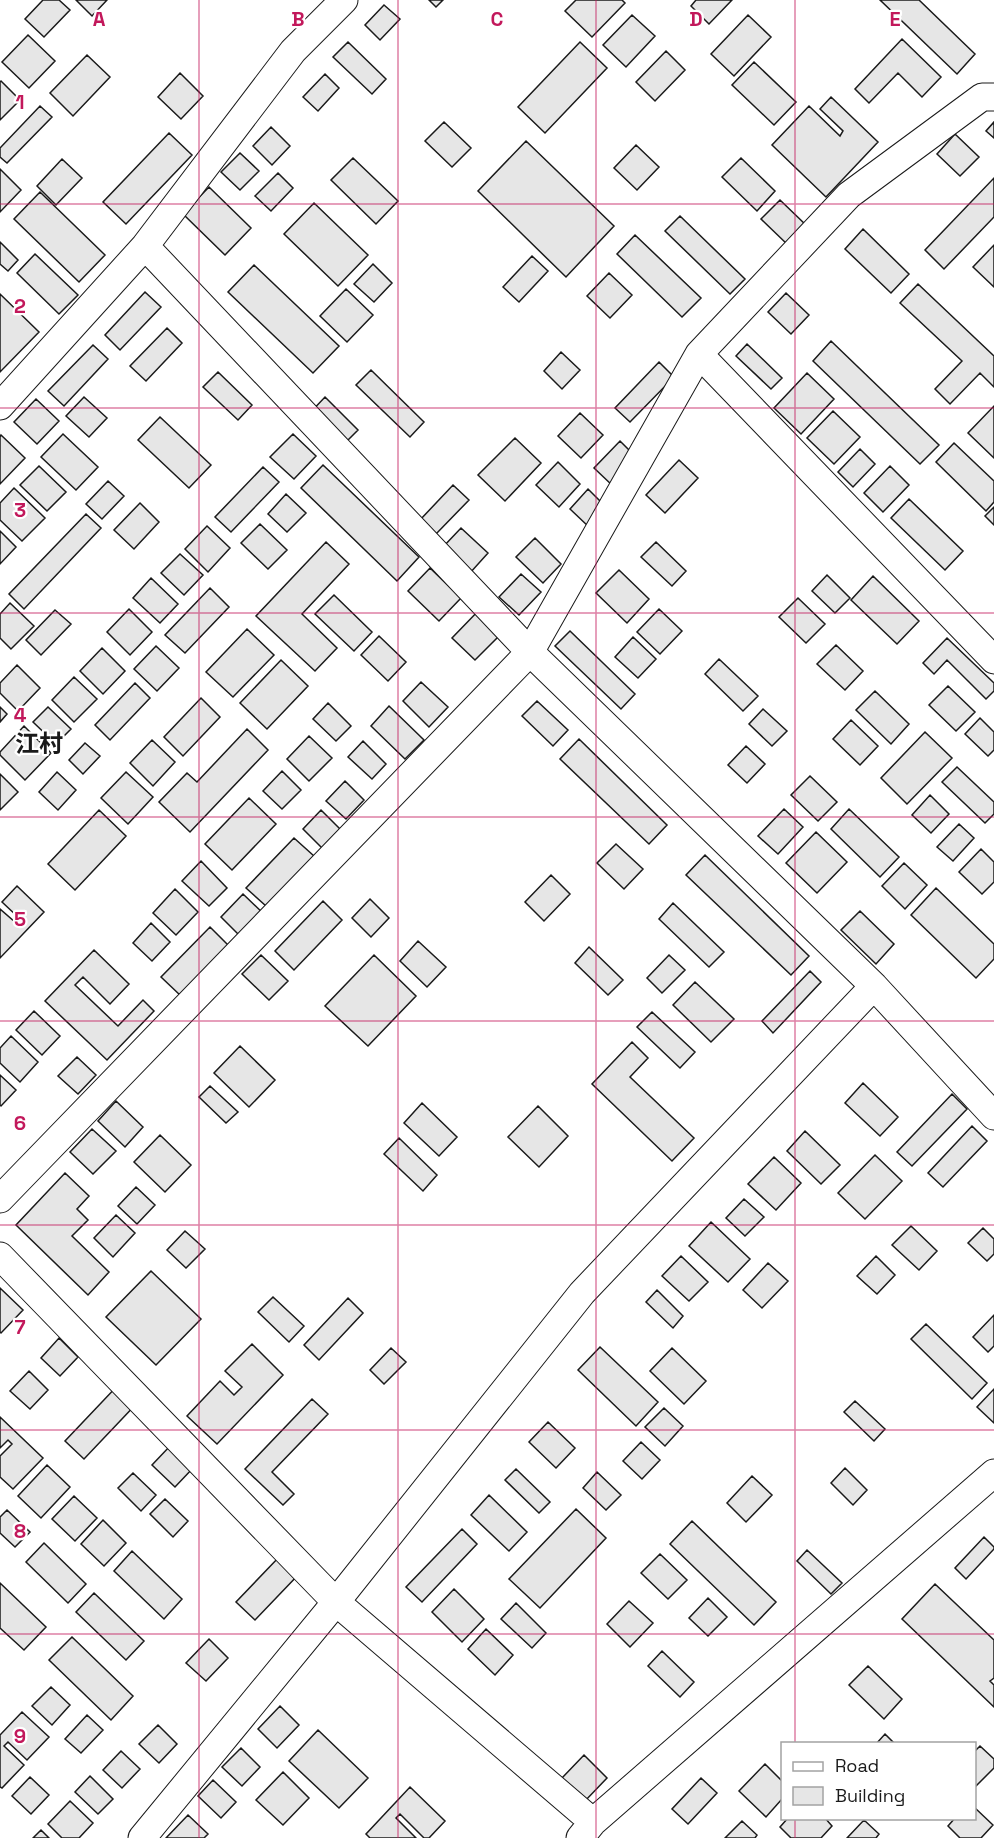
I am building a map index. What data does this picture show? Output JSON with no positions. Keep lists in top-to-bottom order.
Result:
{
  "districts": ["江村"],
  "legend": ["Road", "Building"],
  "grid": {
    "columns": [
      "A",
      "B",
      "C",
      "D",
      "E"
    ],
    "rows": [
      "1",
      "2",
      "3",
      "4",
      "5",
      "6",
      "7",
      "8",
      "9"
    ]
  }
}
